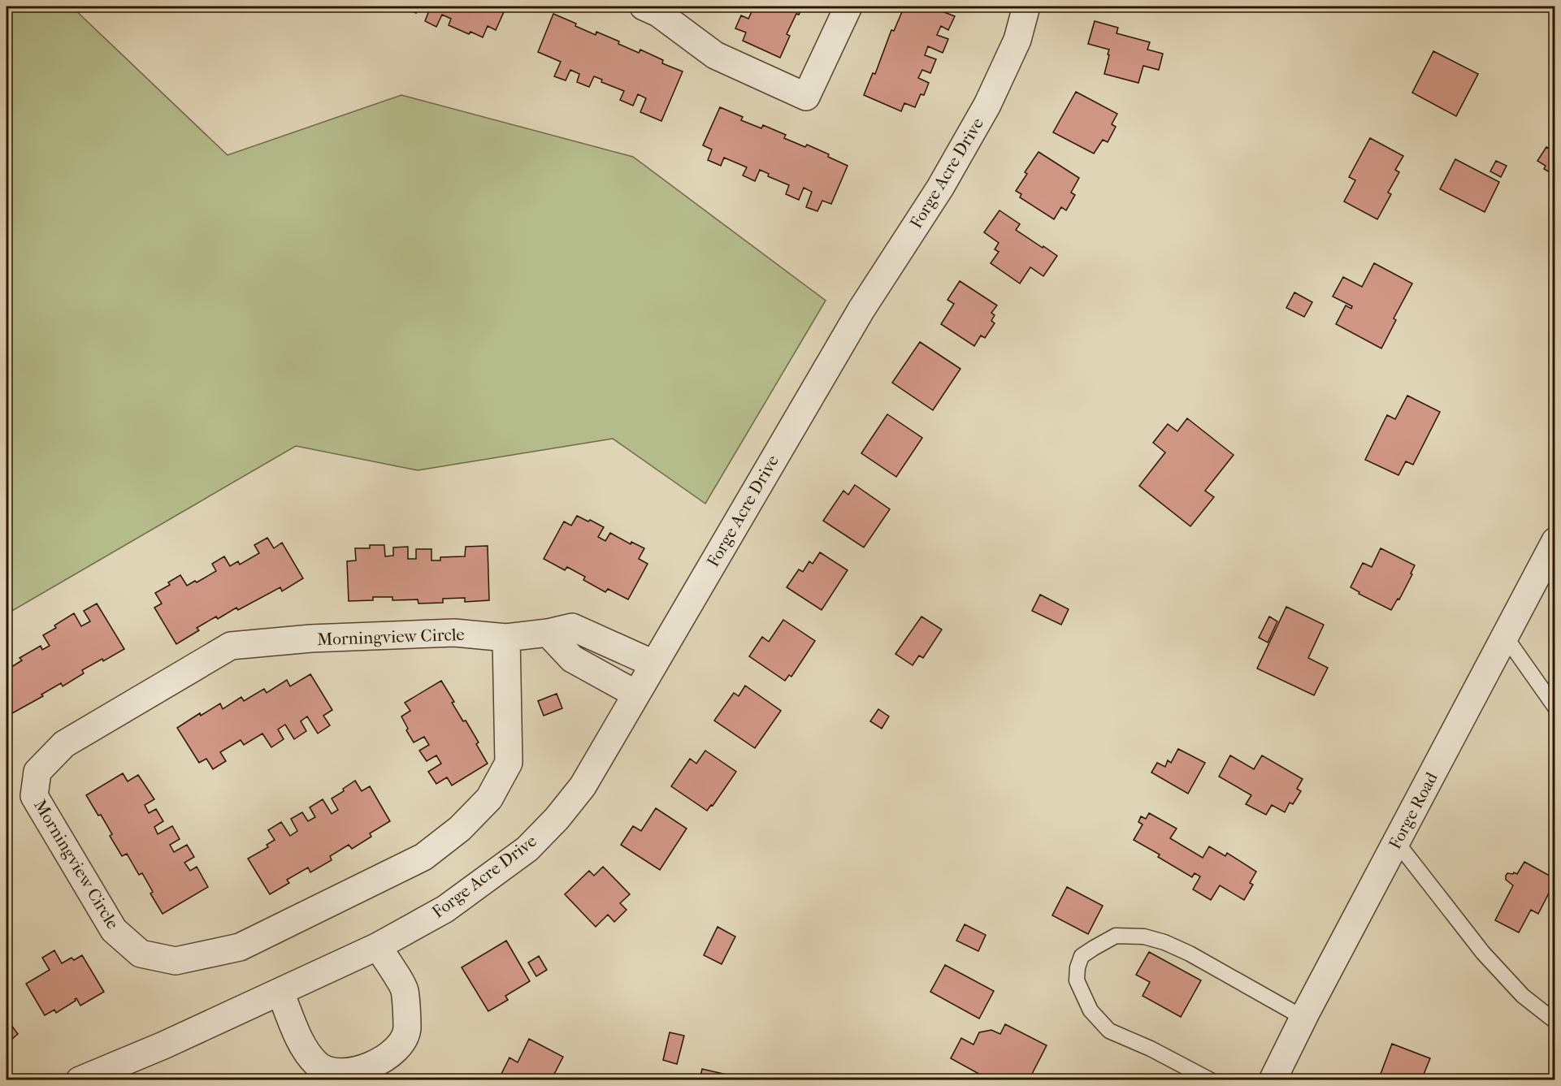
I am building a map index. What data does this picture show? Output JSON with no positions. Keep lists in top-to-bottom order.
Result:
{
  "streets": {
    "street": ["Forge Acre Drive", "Morningview Circle", "Forge Road"]
  },
  "crossings": [
    ["Forge Acre Drive", "Morningview Circle"]
  ]
}
